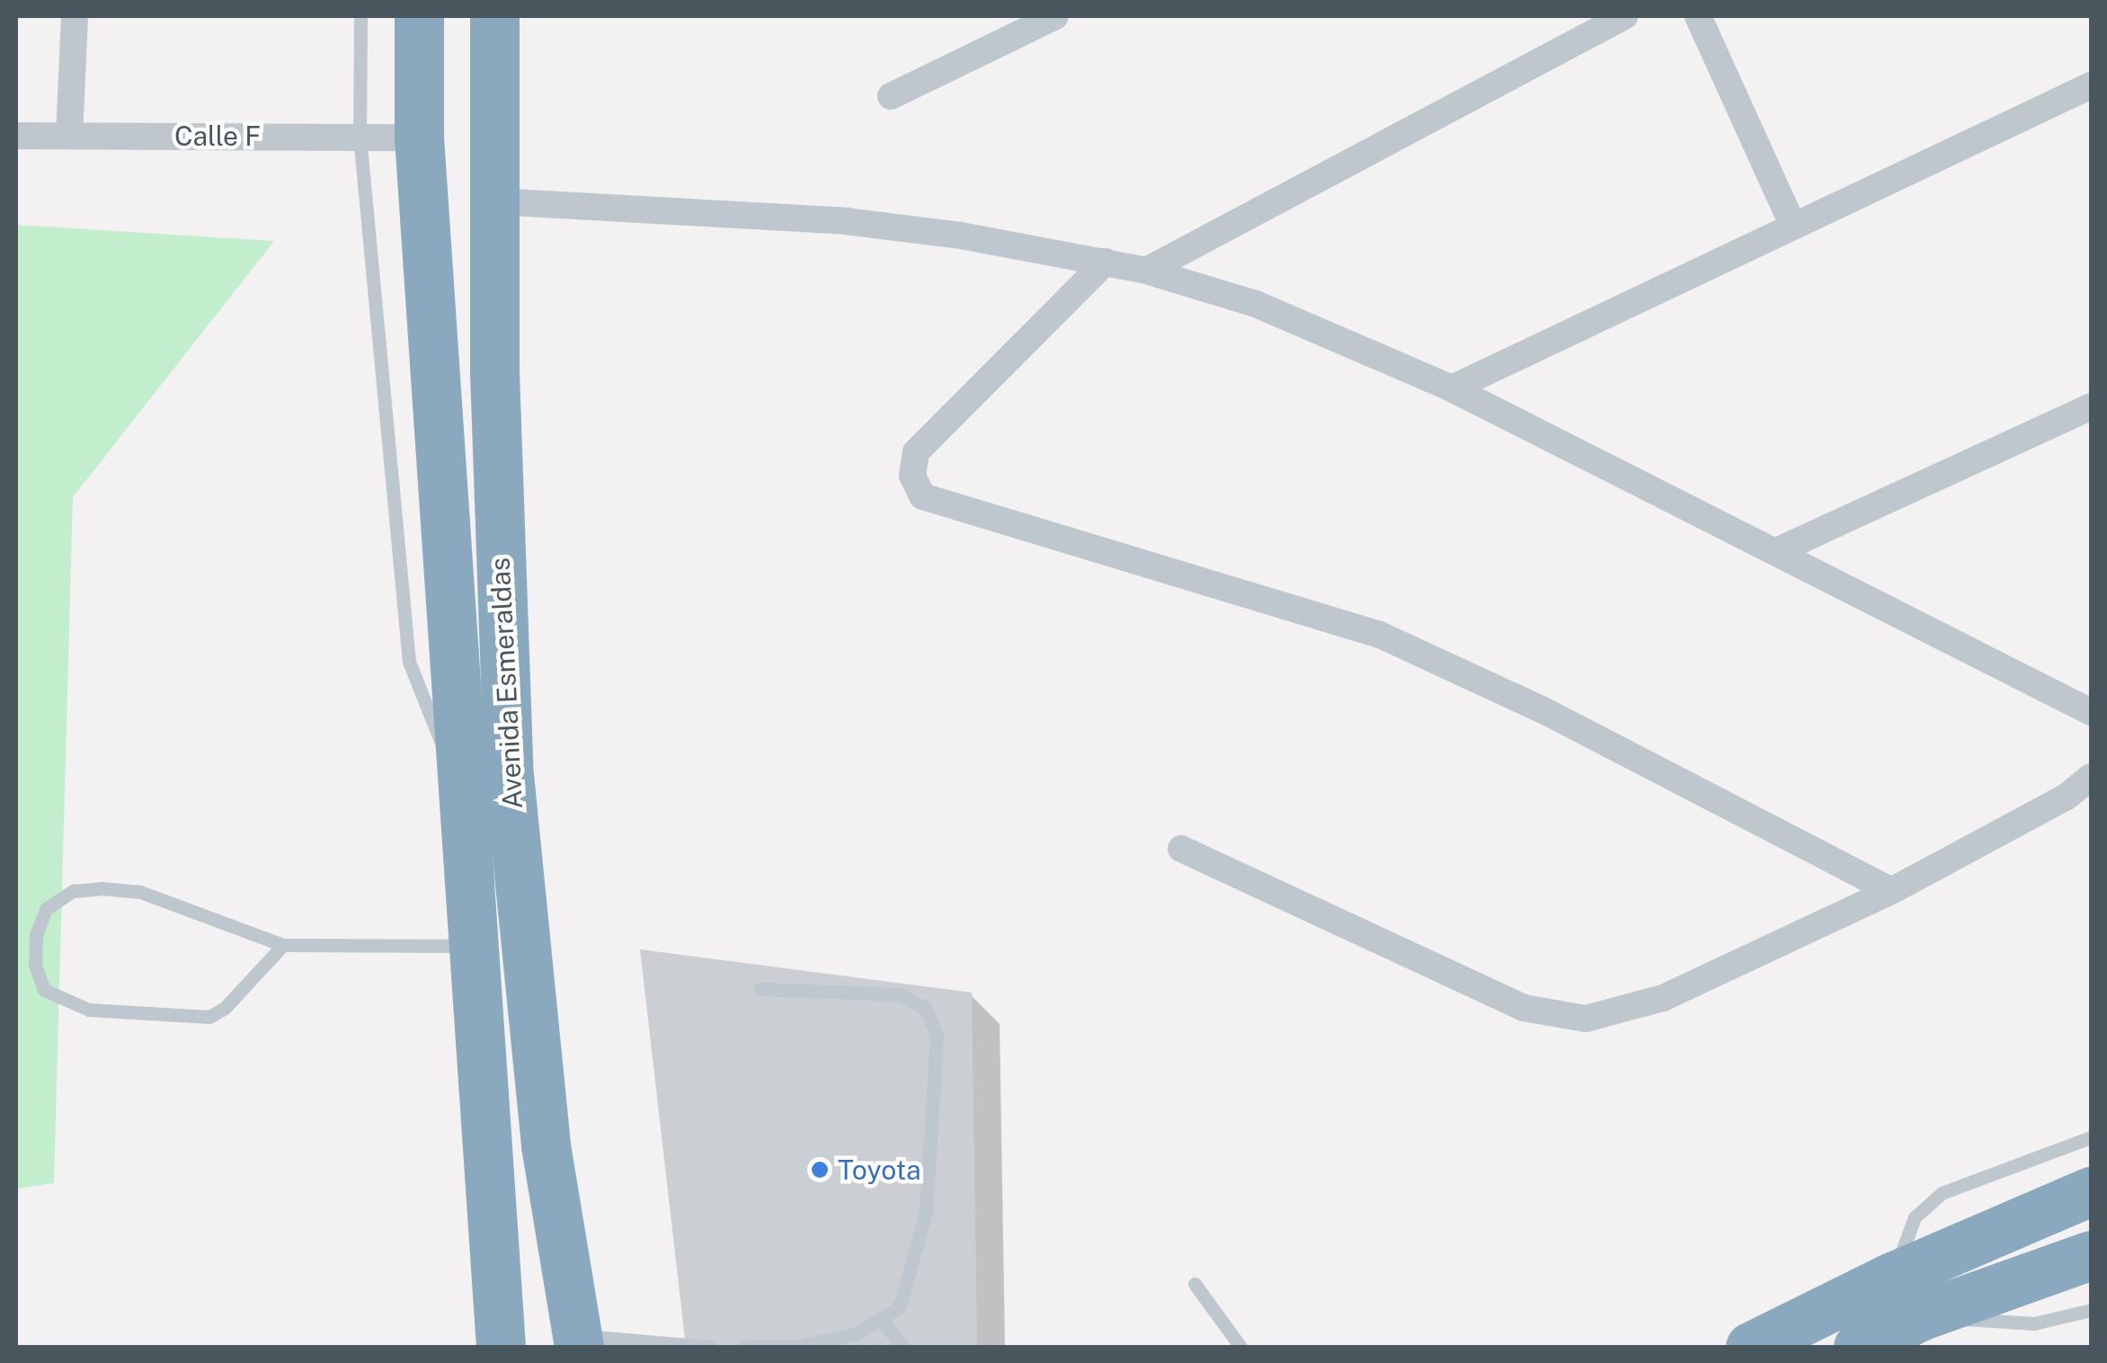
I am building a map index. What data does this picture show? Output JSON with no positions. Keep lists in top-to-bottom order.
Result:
{
  "streets": {
    "highway": ["Avenida Esmeraldas"],
    "street": ["Calle F"]
  },
  "crossings": [
    ["Calle F", "Avenida Esmeraldas"]
  ],
  "places": ["Toyota"]
}
